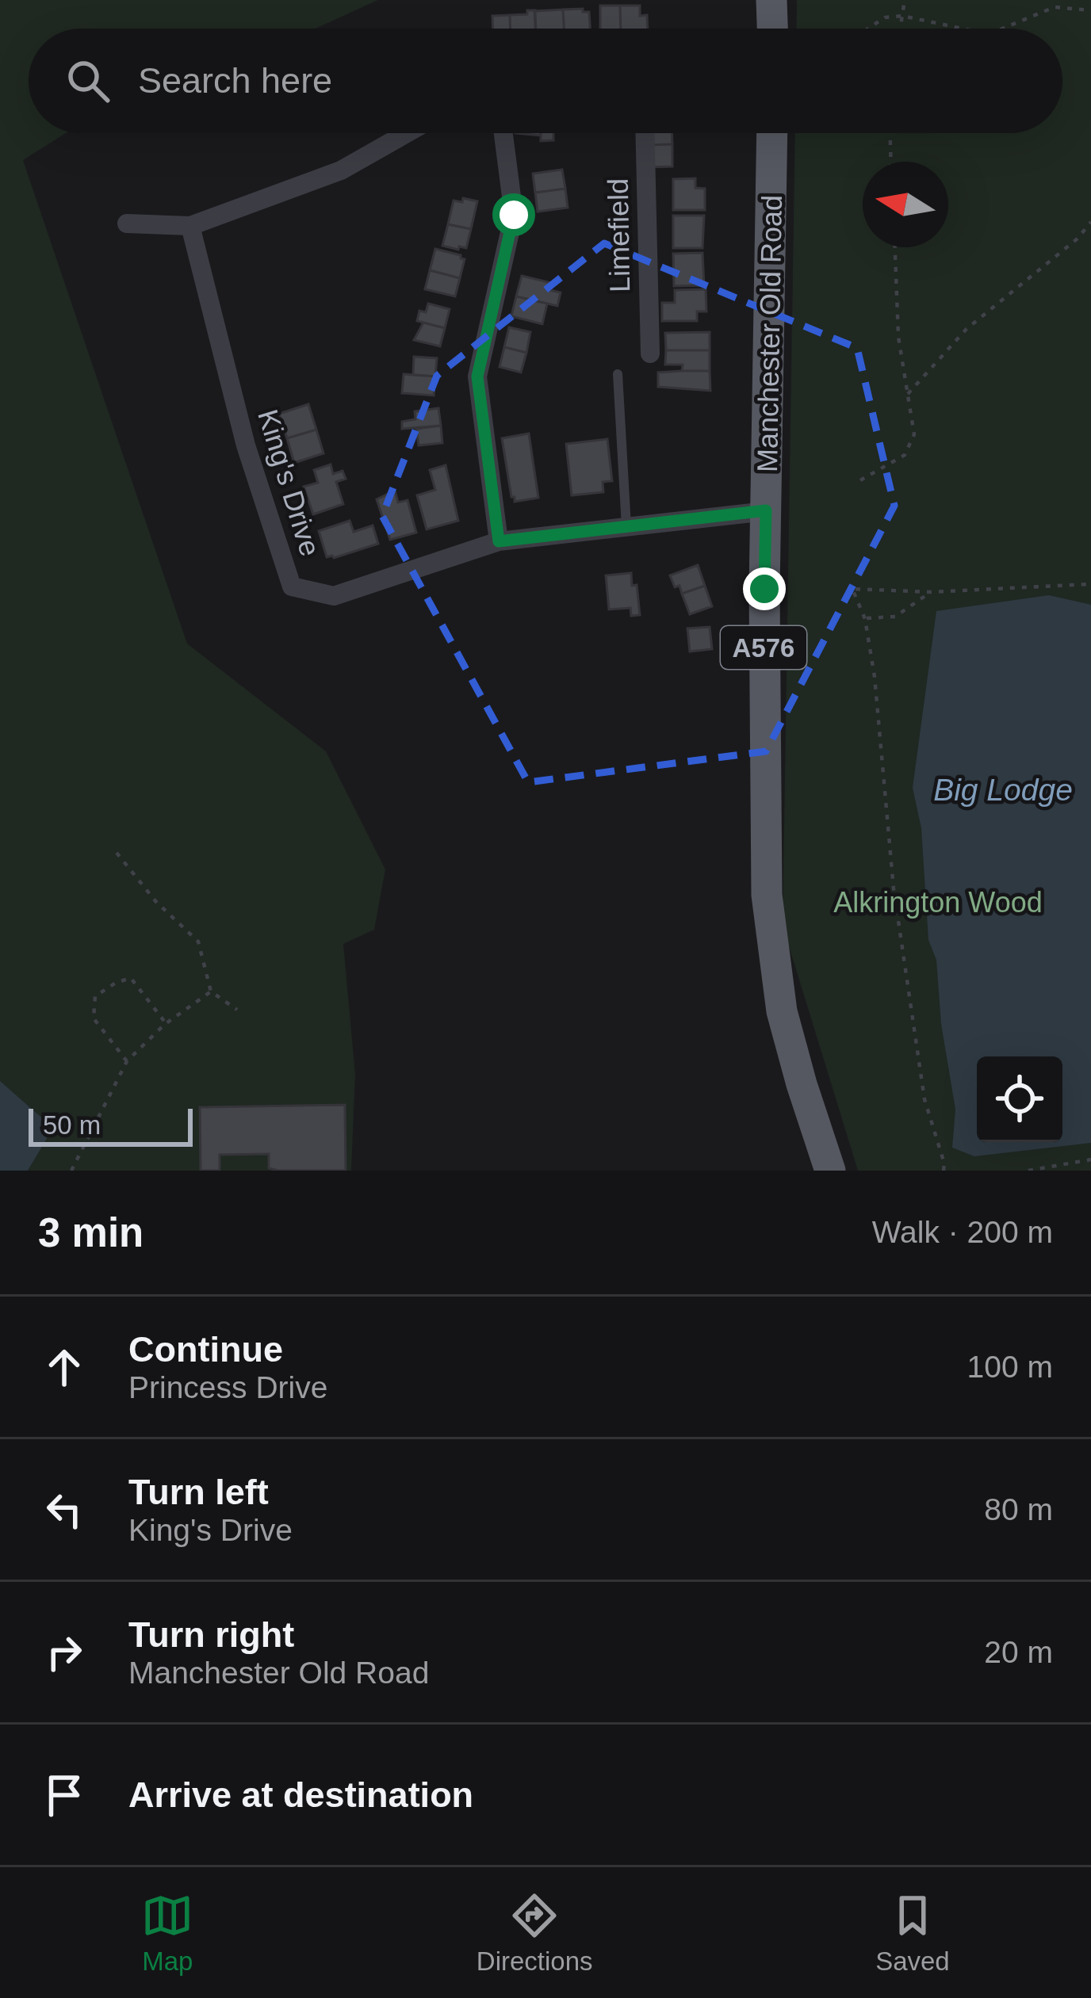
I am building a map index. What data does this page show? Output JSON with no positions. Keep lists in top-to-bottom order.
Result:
{
  "streets": {
    "main road": ["Manchester Old Road", "A576"],
    "street": ["Limefield", "King's Drive"]
  },
  "crossings": [
    ["Manchester Old Road", "King's Drive"]
  ],
  "water": ["Big Lodge"],
  "parks": ["Alkrington Wood"],
  "scale_bar": "50 m",
  "north": "left",
  "page": {
    "search": "Search here",
    "scale": "50 m",
    "heading": ["3 min", "Walk · 200 m"],
    "list": [
      ["Continue", "Princess Drive", "100 m"],
      ["Turn left", "King's Drive", "80 m"],
      ["Turn right", "Manchester Old Road", "20 m"],
      "Arrive at destination"
    ],
    "nav": ["Map", "Directions", "Saved"]
  }
}
